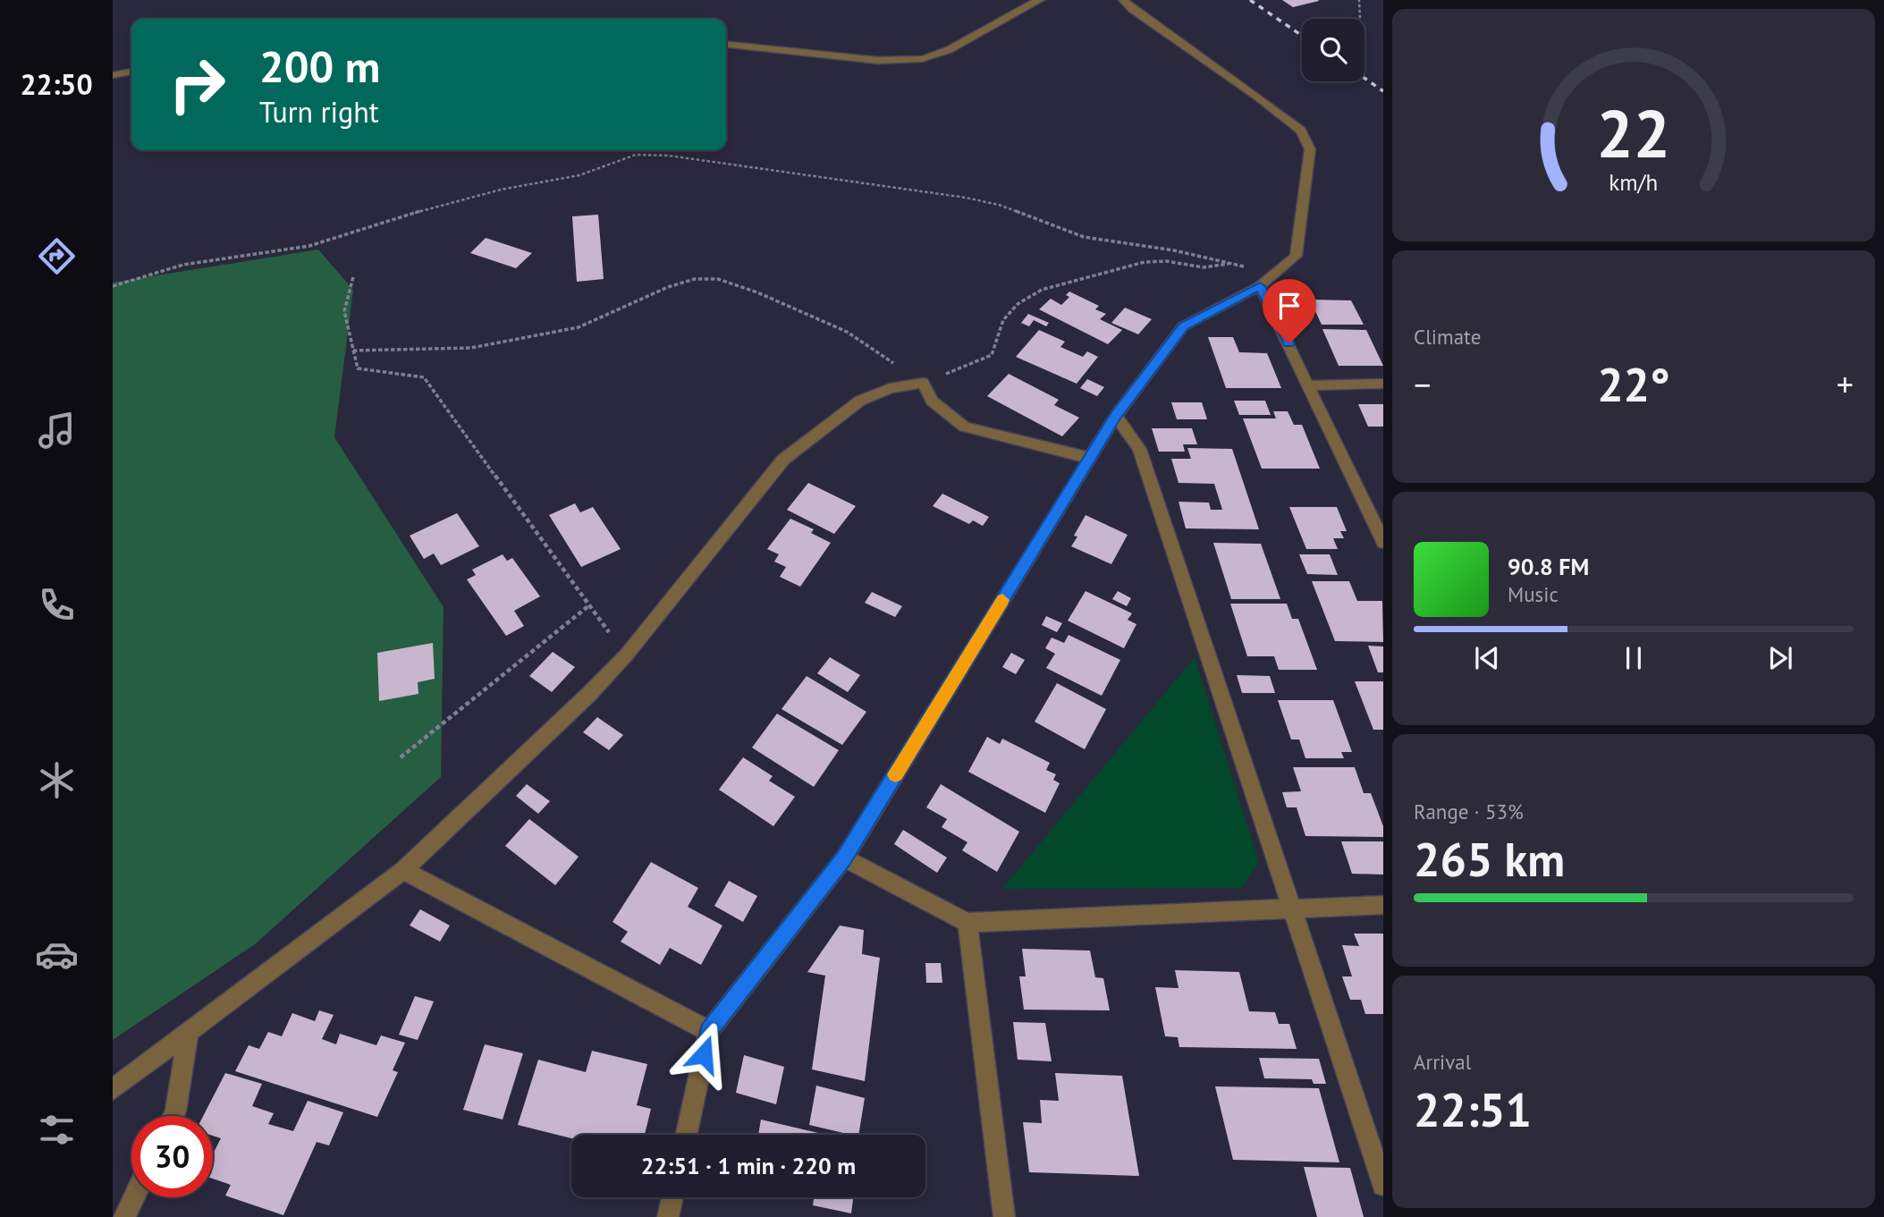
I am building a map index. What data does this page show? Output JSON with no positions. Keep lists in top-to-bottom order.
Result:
{
  "page": {
    "tabs": "22:50",
    "turn": ["200 m", "Turn right"],
    "tile": [
      "Climate",
      ["Range · 53%", "265 km"],
      ["Arrival", "22:51"]
    ],
    "heat": ["−", "22°", "+"],
    "song": ["90.8 FM", "Music"],
    "limit": "30",
    "trip": "22:51 · 1 min · 220 m",
    "gauge": ["22", "km/h"]
  }
}
